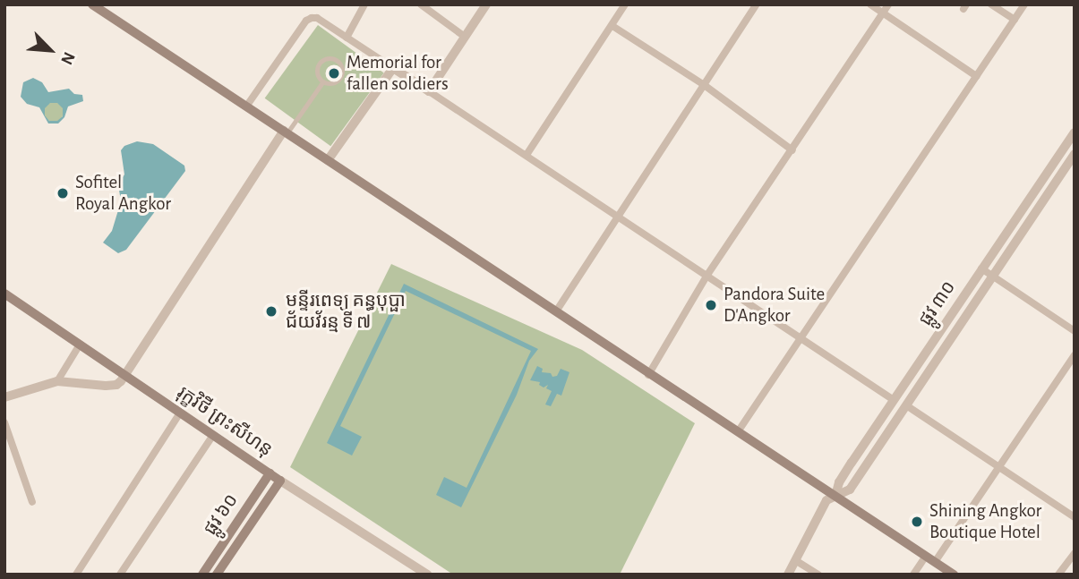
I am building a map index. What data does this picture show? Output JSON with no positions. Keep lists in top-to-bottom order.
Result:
{
  "streets": {
    "main road": ["រុក្ខវិថី ព្រះសីហនុ", "ផ្លូវ ៦០"],
    "street": ["ផ្លូវ ៣០"]
  },
  "crossings": [
    ["រុក្ខវិថី ព្រះសីហនុ", "ផ្លូវ ៦០"]
  ],
  "places": [
    "Memorial for fallen soldiers",
    "Sofitel Royal Angkor",
    "Pandora Suite D'Angkor",
    "មន្ទីរពេទ្យ គន្ធបុប្ផា ជ័យវ័រន្ម ទី ៧",
    "Shining Angkor Boutique Hotel"
  ],
  "north": "bottom right"
}
